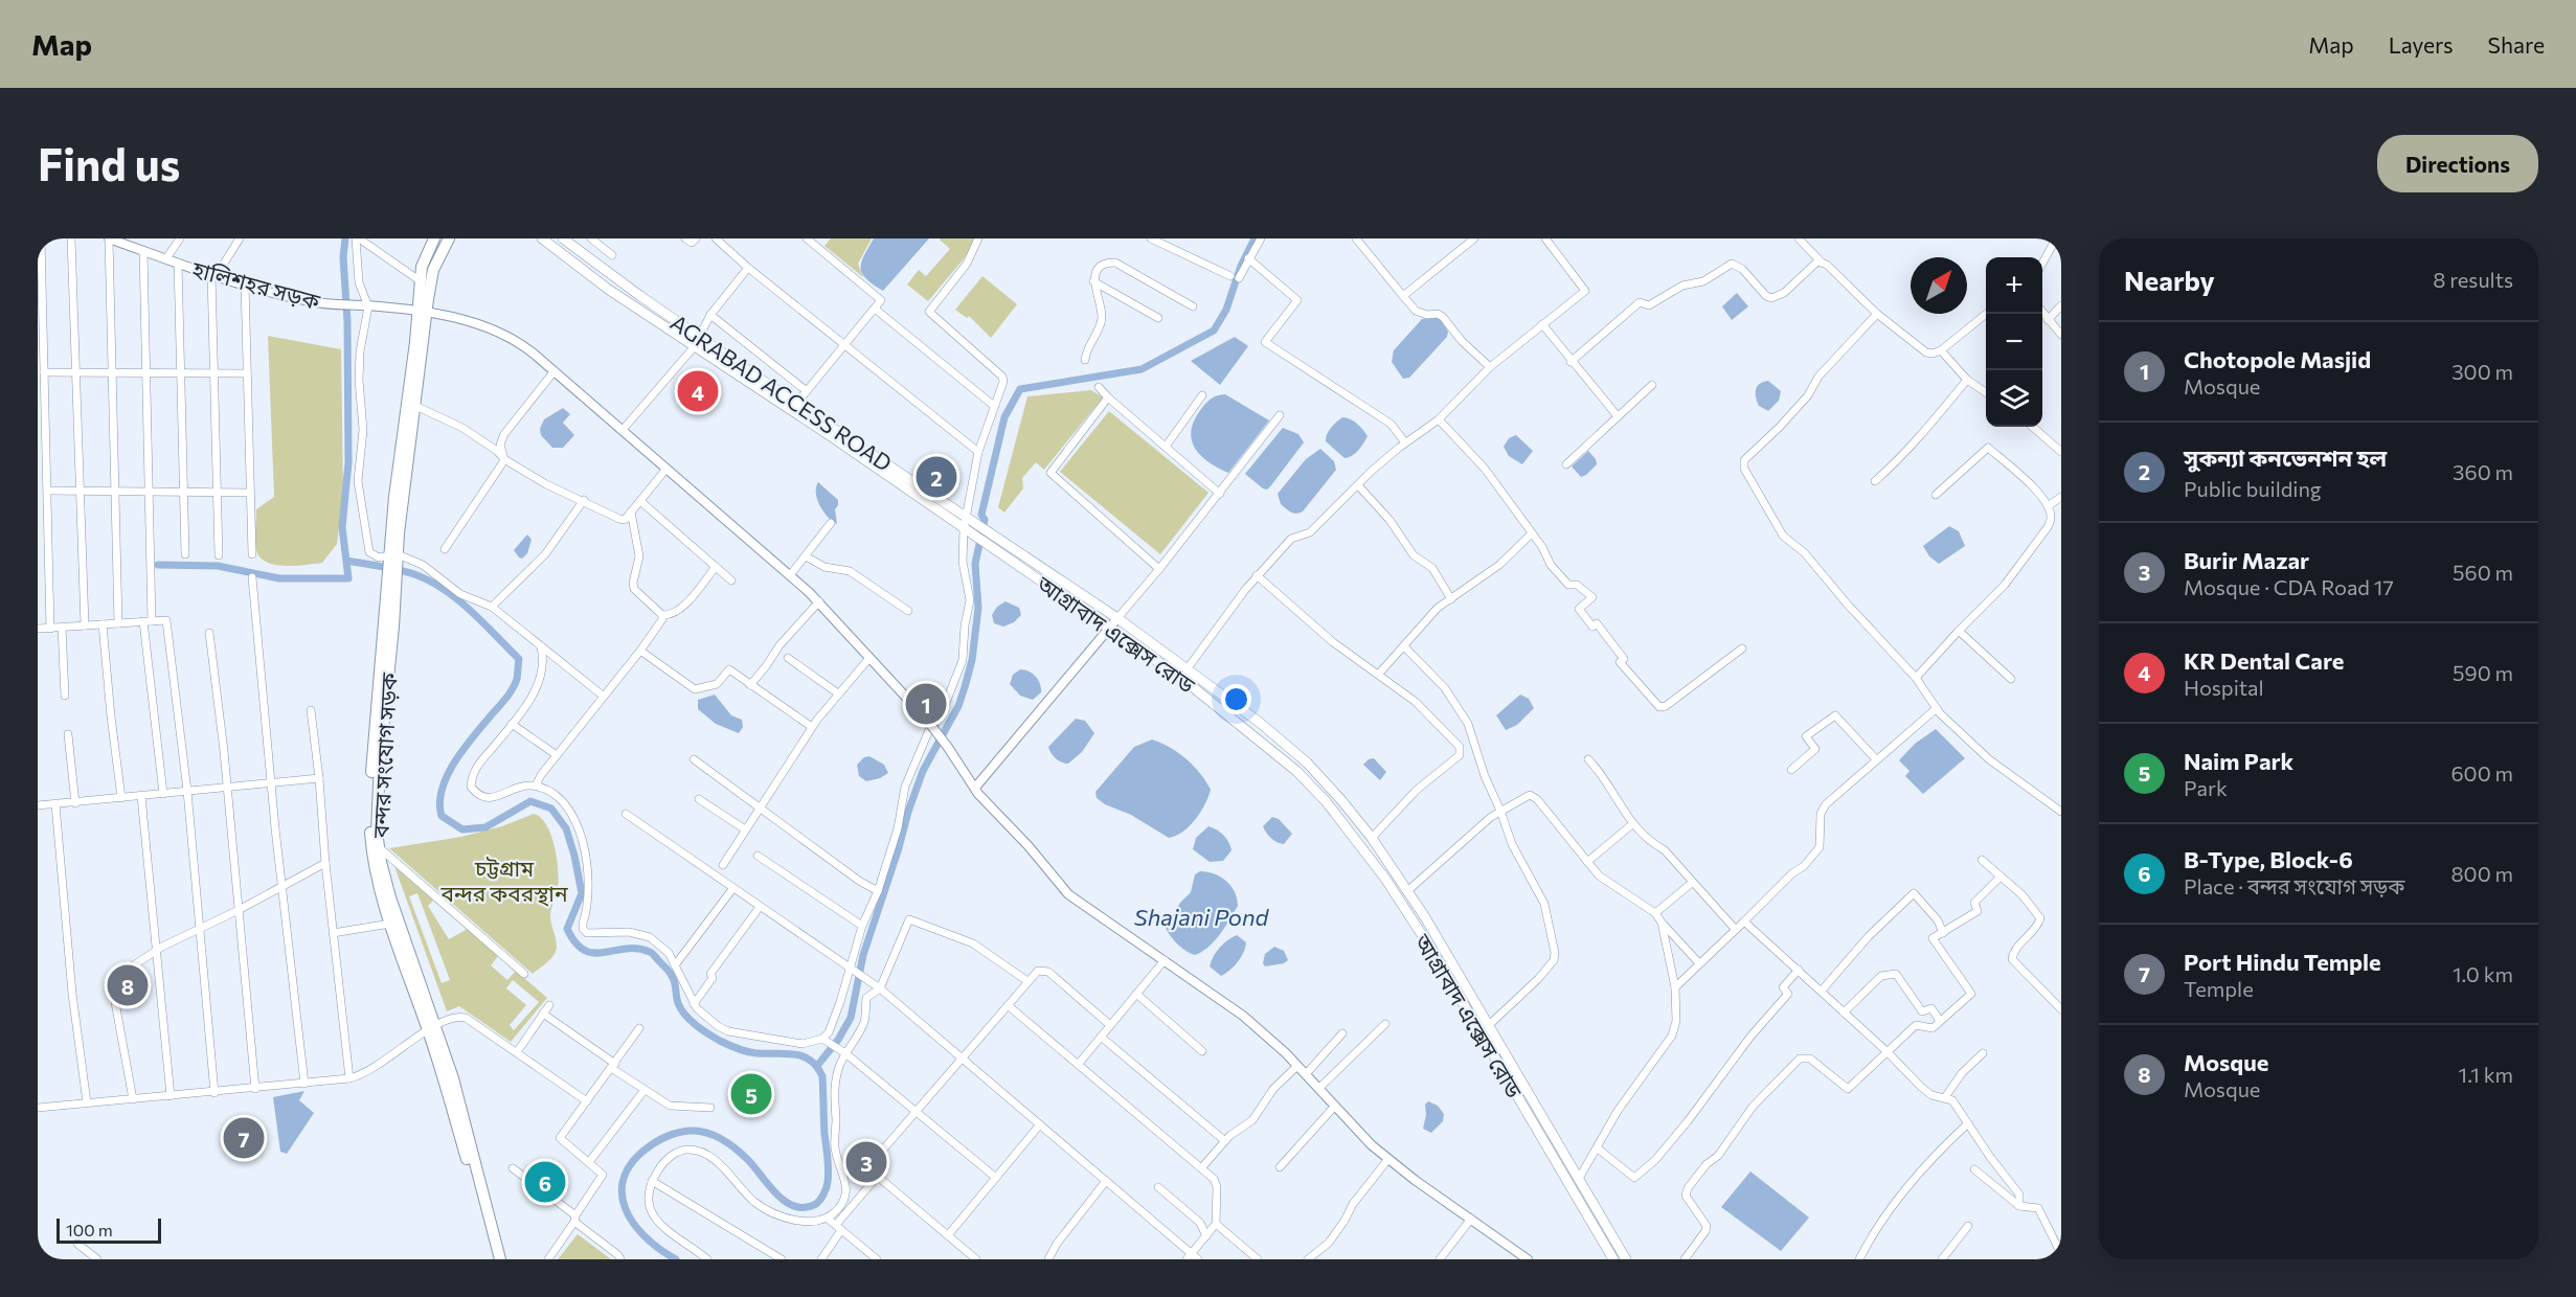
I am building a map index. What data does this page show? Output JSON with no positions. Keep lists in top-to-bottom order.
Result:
{
  "streets": {
    "highway": ["বন্দর সংযোগ সড়ক"],
    "main road": ["AGRABAD ACCESS ROAD", "আগ্রাবাদ এক্সেস রোড"],
    "street": ["হালিশহর সড়ক"]
  },
  "crossings": [
    ["হালিশহর সড়ক", "বন্দর সংযোগ সড়ক"],
    ["AGRABAD ACCESS ROAD", "আগ্রাবাদ এক্সেস রোড"]
  ],
  "water": ["Shajani Pond"],
  "parks": ["চট্টগ্রাম বন্দর কবরস্থান"],
  "scale_bar": "100 m",
  "north": "top right",
  "page": {
    "header": "Map",
    "nav": ["Map", "Layers", "Share"],
    "buttons": "Directions",
    "title": "Find us",
    "heading": ["Nearby", "8 results"],
    "map_buttons": ["+", "−"],
    "list": [
      {
        "mark": "1",
        "name": "Chotopole Masjid",
        "note": "Mosque",
        "value": "300 m"
      },
      {
        "mark": "2",
        "name": "সুকন্যা কনভেনশন হল",
        "note": "Public building",
        "value": "360 m"
      },
      {
        "mark": "3",
        "name": "Burir Mazar",
        "note": "Mosque · CDA Road 17",
        "value": "560 m"
      },
      {
        "mark": "4",
        "name": "KR Dental Care",
        "note": "Hospital",
        "value": "590 m"
      },
      {
        "mark": "5",
        "name": "Naim Park",
        "note": "Park",
        "value": "600 m"
      },
      {
        "mark": "6",
        "name": "B-Type, Block-6",
        "note": "Place · বন্দর সংযোগ সড়ক",
        "value": "800 m"
      },
      {
        "mark": "7",
        "name": "Port Hindu Temple",
        "note": "Temple",
        "value": "1.0 km"
      },
      {
        "mark": "8",
        "name": "Mosque",
        "note": "Mosque",
        "value": "1.1 km"
      }
    ],
    "pins": [
      "4",
      "2",
      "1",
      "8",
      "5",
      "7",
      "3",
      "6"
    ],
    "scale": "100 m"
  }
}
